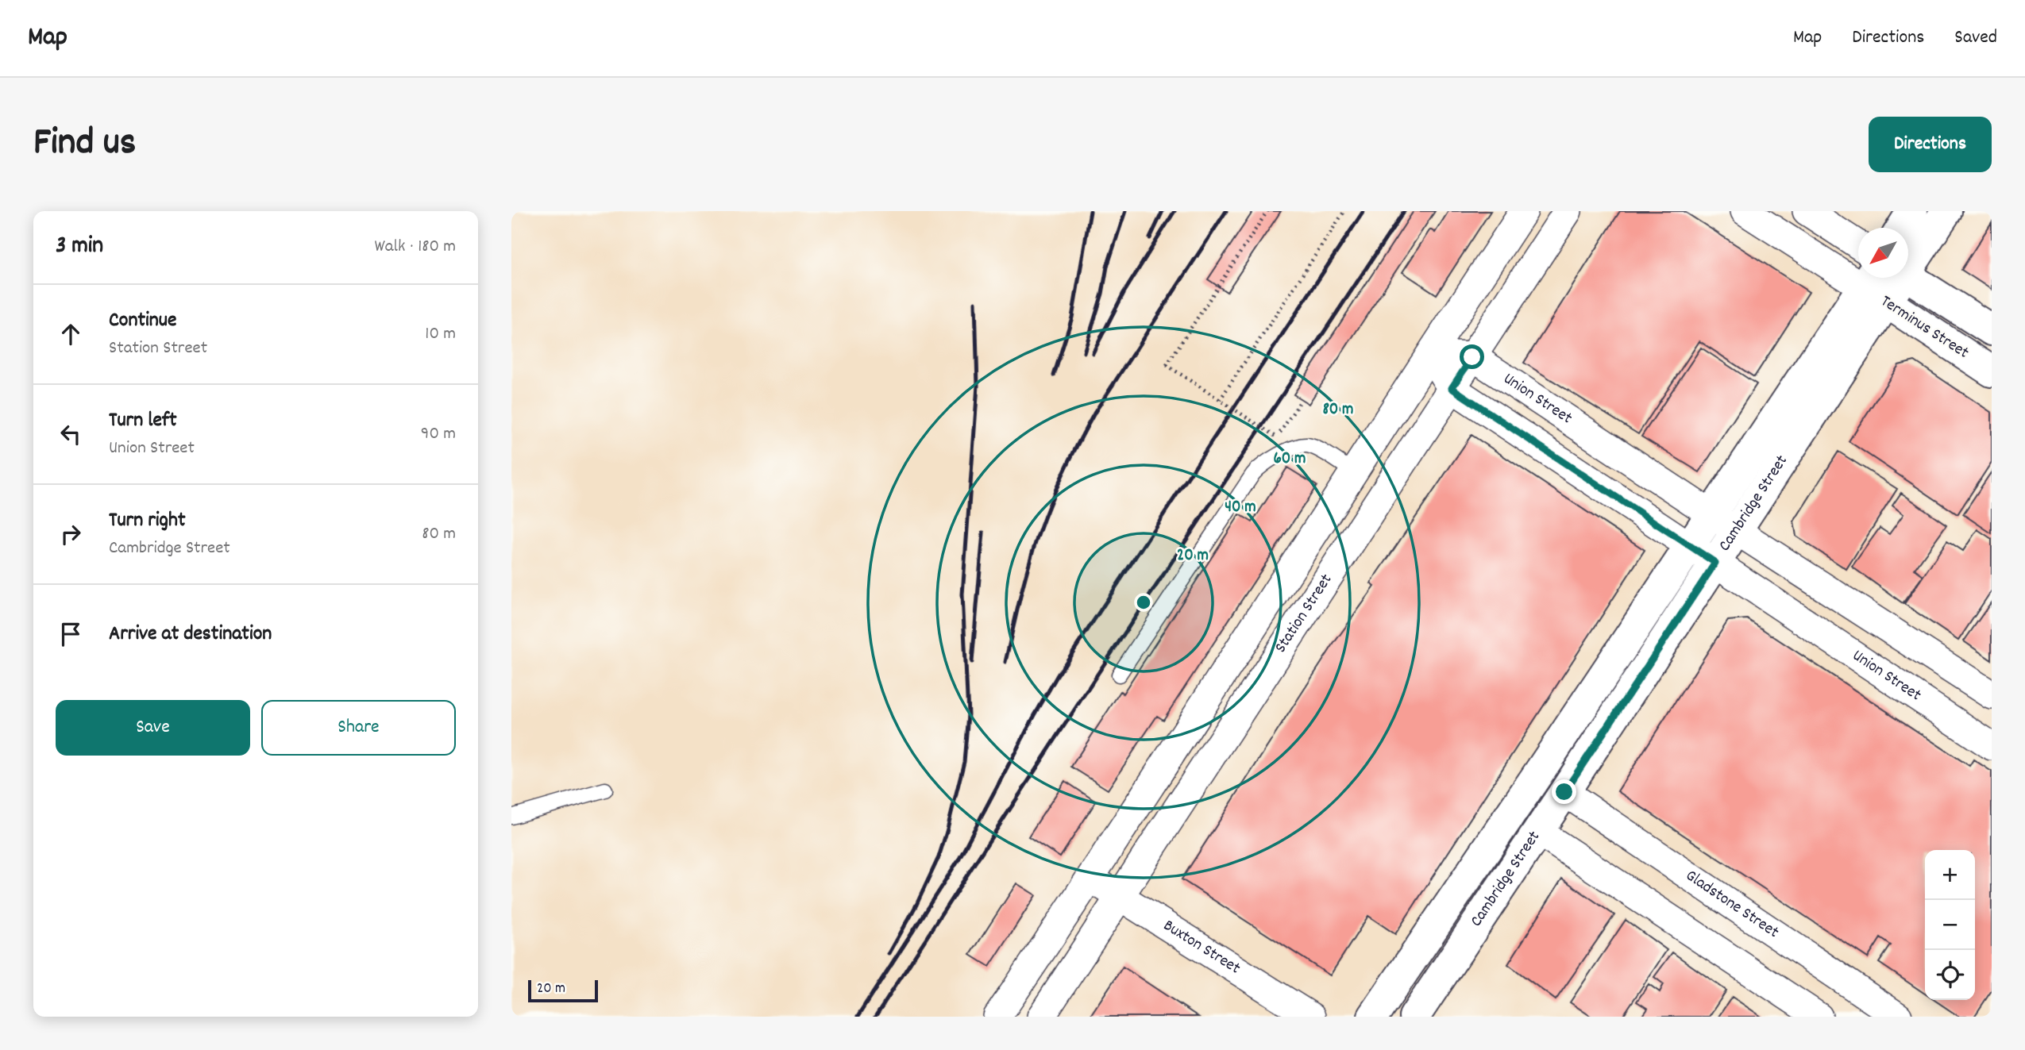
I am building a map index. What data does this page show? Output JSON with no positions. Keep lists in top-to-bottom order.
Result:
{
  "streets": {
    "street": [
      "Terminus Street",
      "Union Street",
      "Cambridge Street",
      "Station Street",
      "Gladstone Street",
      "Buxton Street"
    ]
  },
  "crossings": [
    ["Terminus Street", "Cambridge Street"],
    ["Union Street", "Cambridge Street"],
    ["Union Street", "Station Street"],
    ["Cambridge Street", "Gladstone Street"],
    ["Station Street", "Buxton Street"]
  ],
  "scale_bar": "20 m",
  "north": "bottom left",
  "page": {
    "header": "Map",
    "nav": ["Map", "Directions", "Saved"],
    "title": "Find us",
    "buttons": [
      "Directions",
      ["Save", "Share"]
    ],
    "heading": ["3 min", "Walk · 180 m"],
    "list": [
      ["Continue", "Station Street", "10 m"],
      ["Turn left", "Union Street", "90 m"],
      ["Turn right", "Cambridge Street", "80 m"],
      "Arrive at destination"
    ],
    "map_buttons": ["+", "−"],
    "scale": "20 m"
  },
  "rings": [
    "80 m",
    "60 m",
    "40 m",
    "20 m"
  ]
}
